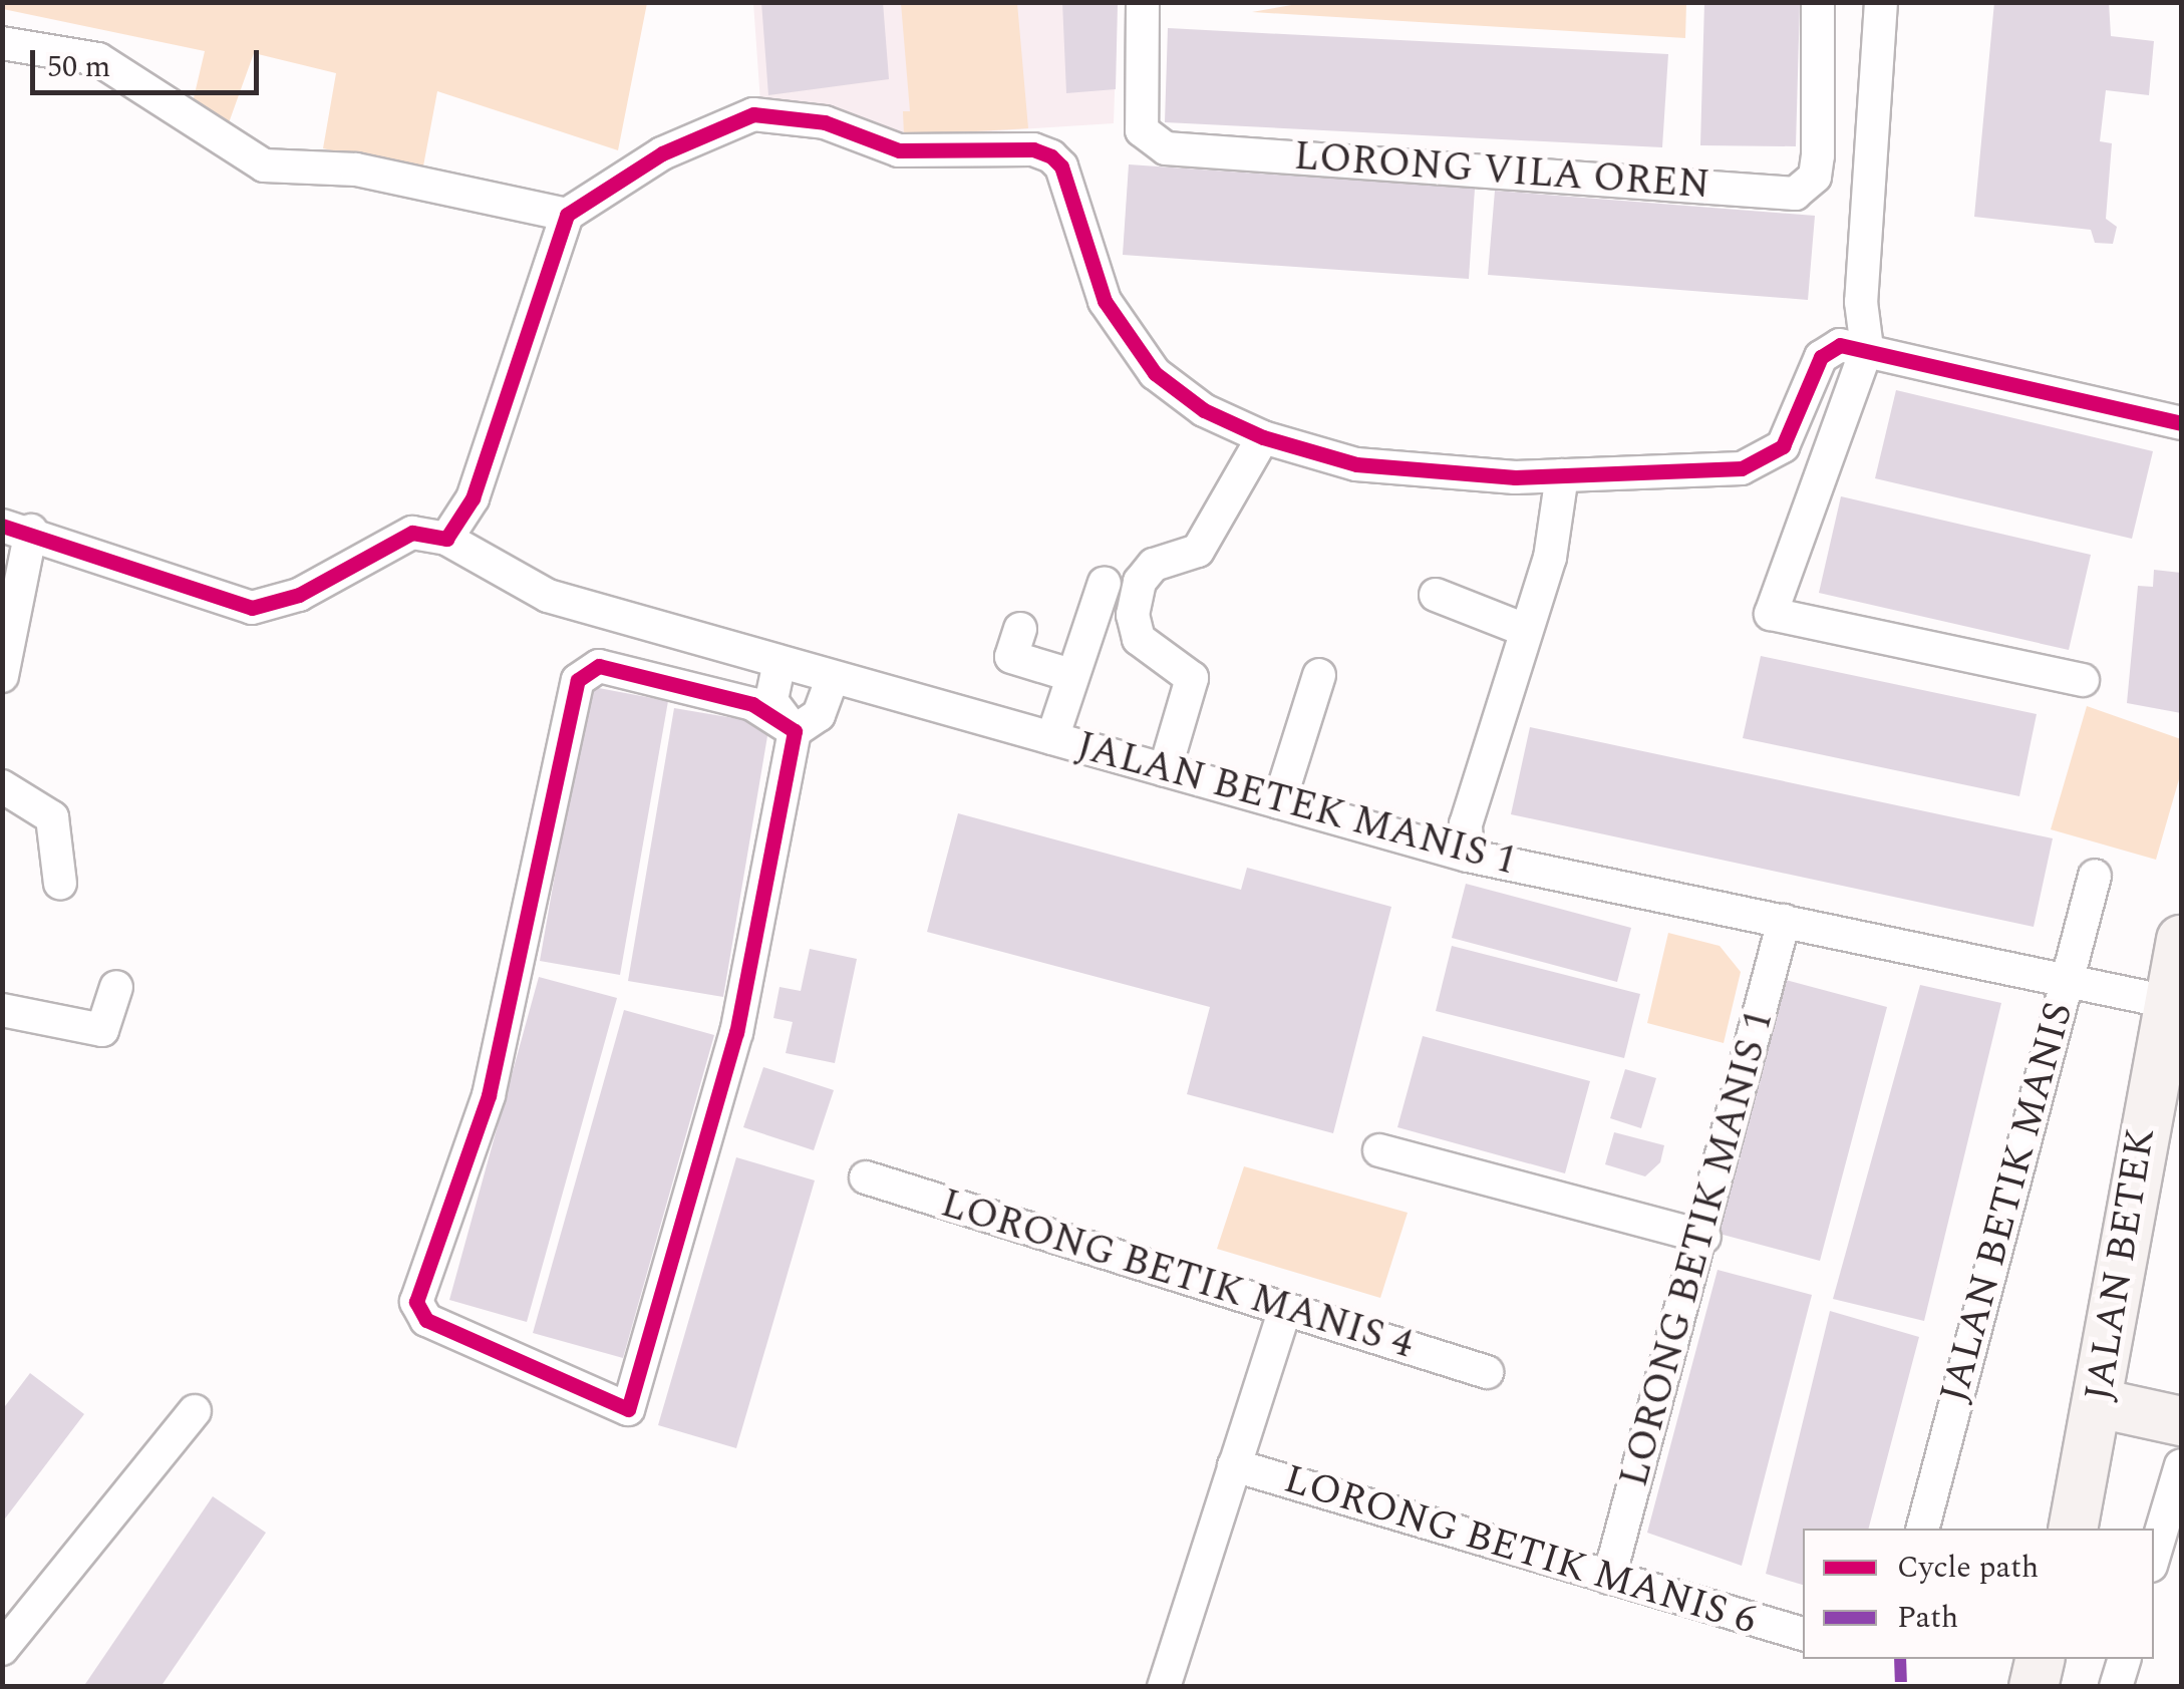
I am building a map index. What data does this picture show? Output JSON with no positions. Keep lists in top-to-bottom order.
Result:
{
  "streets": {
    "street": [
      "LORONG VILA OREN",
      "JALAN BETEK MANIS 1",
      "JALAN BETIK MANIS",
      "LORONG BETIK MANIS 1",
      "JALAN BETEK",
      "LORONG BETIK MANIS 4",
      "LORONG BETIK MANIS 6"
    ]
  },
  "crossings": [
    ["JALAN BETEK MANIS 1", "JALAN BETIK MANIS"],
    ["JALAN BETEK MANIS 1", "LORONG BETIK MANIS 1"],
    ["JALAN BETEK MANIS 1", "JALAN BETEK"],
    ["LORONG BETIK MANIS 1", "LORONG BETIK MANIS 6"]
  ],
  "legend": ["Cycle path", "Path"],
  "scale_bar": "50 m"
}
